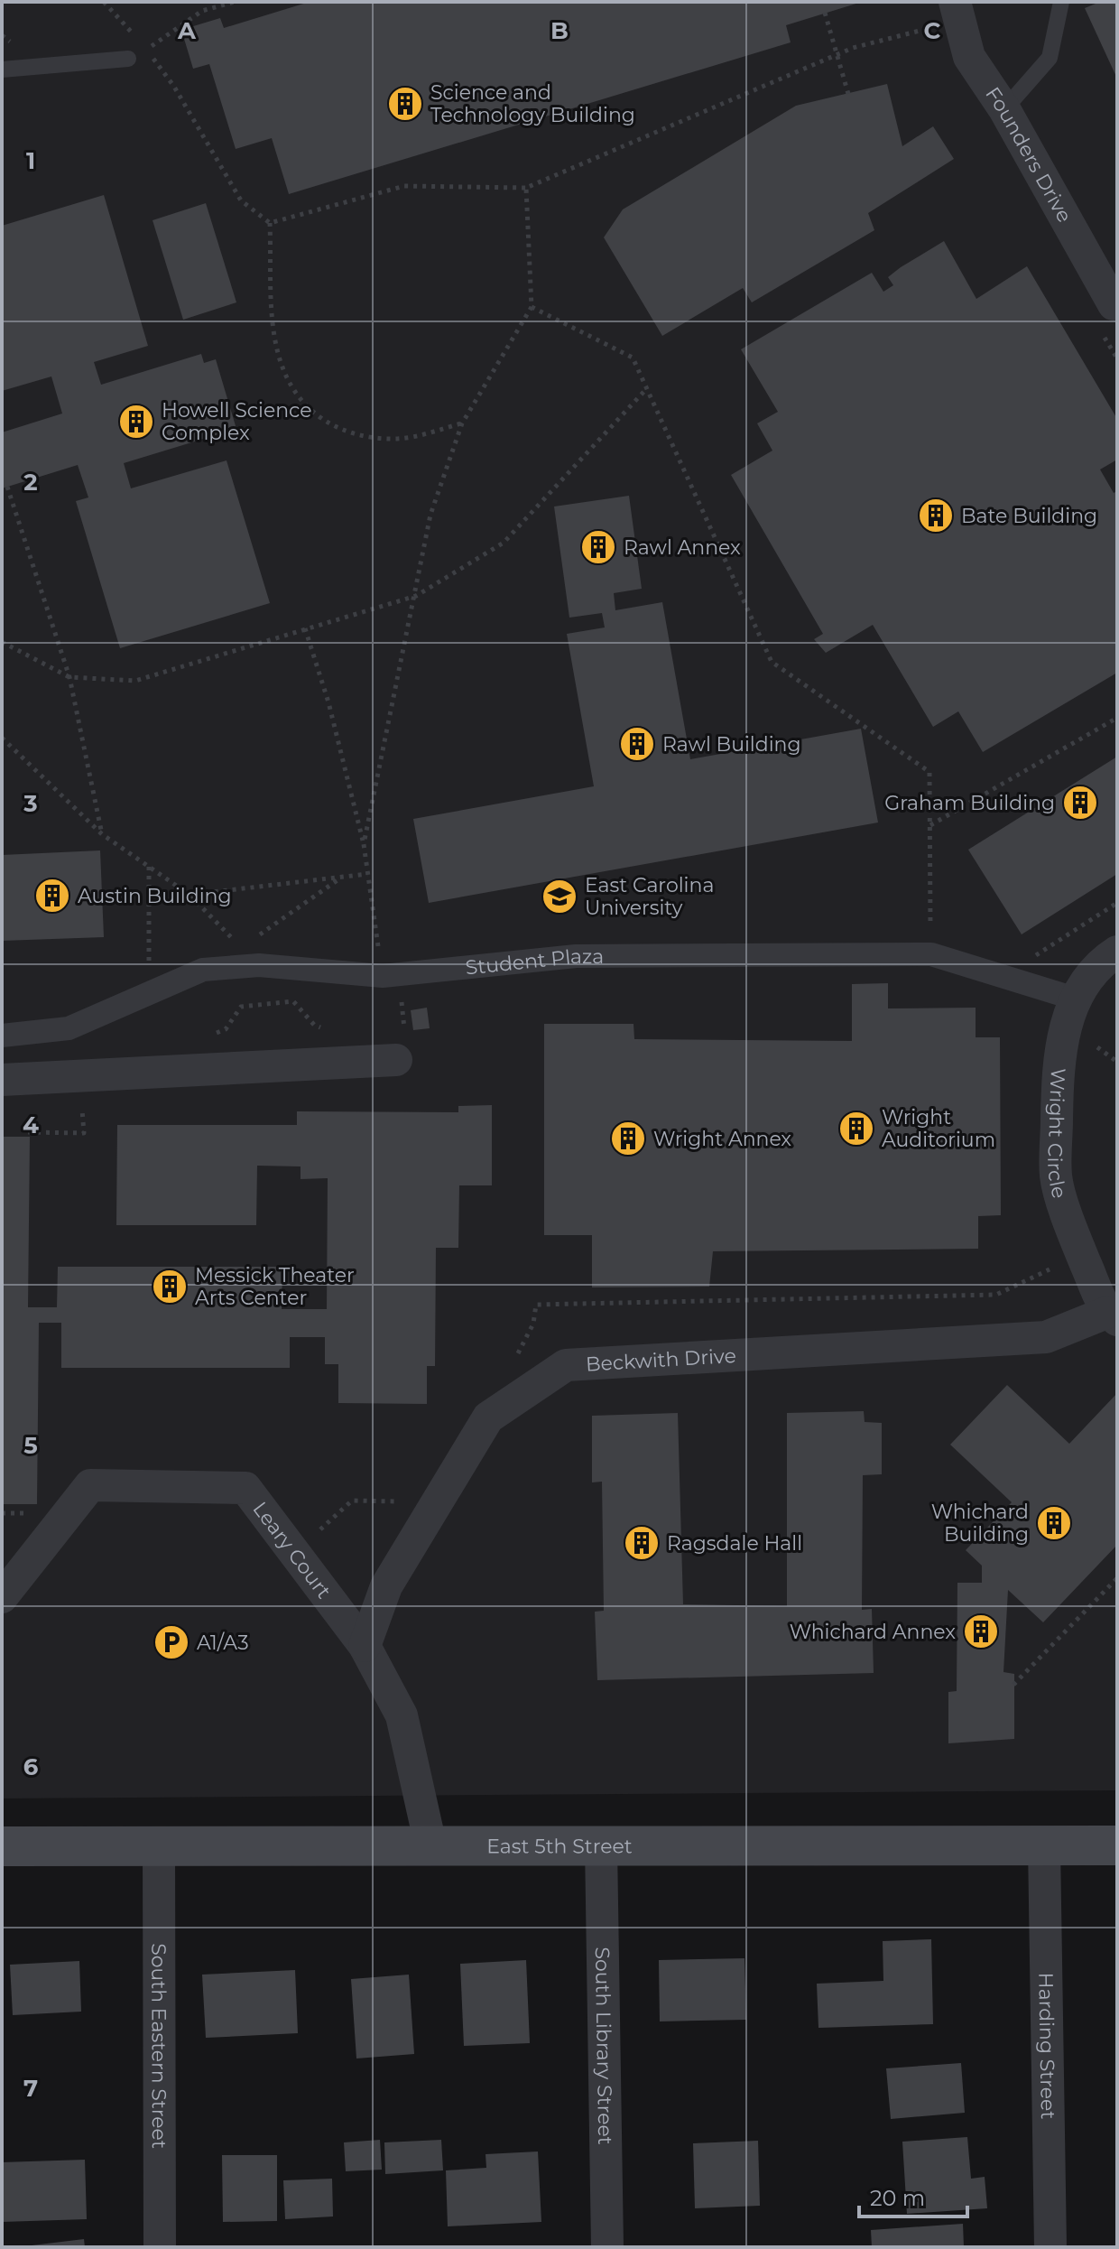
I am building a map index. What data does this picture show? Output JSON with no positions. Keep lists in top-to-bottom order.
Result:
{
  "streets": {
    "main road": ["East 5th Street"],
    "street": [
      "Founders Drive",
      "Student Plaza",
      "Wright Circle",
      "Beckwith Drive",
      "Leary Court",
      "South Eastern Street",
      "South Library Street",
      "Harding Street"
    ]
  },
  "crossings": [
    ["Student Plaza", "Wright Circle"],
    ["Wright Circle", "Beckwith Drive"],
    ["Beckwith Drive", "Leary Court"],
    ["Leary Court", "East 5th Street"],
    ["East 5th Street", "South Eastern Street"],
    ["East 5th Street", "South Library Street"],
    ["East 5th Street", "Harding Street"]
  ],
  "places": {
    "building": [
      "Science and Technology Building",
      "Howell Science Complex",
      "Bate Building",
      "Rawl Annex",
      "Rawl Building",
      "Graham Building",
      "Austin Building",
      "Wright Auditorium",
      "Wright Annex",
      "Messick Theater Arts Center",
      "Whichard Building",
      "Ragsdale Hall",
      "Whichard Annex"
    ],
    "school or university": ["East Carolina University"],
    "parking": ["A1/A3"]
  },
  "scale_bar": "20 m",
  "grid": {
    "columns": ["A", "B", "C"],
    "rows": [
      "1",
      "2",
      "3",
      "4",
      "5",
      "6",
      "7"
    ]
  }
}
